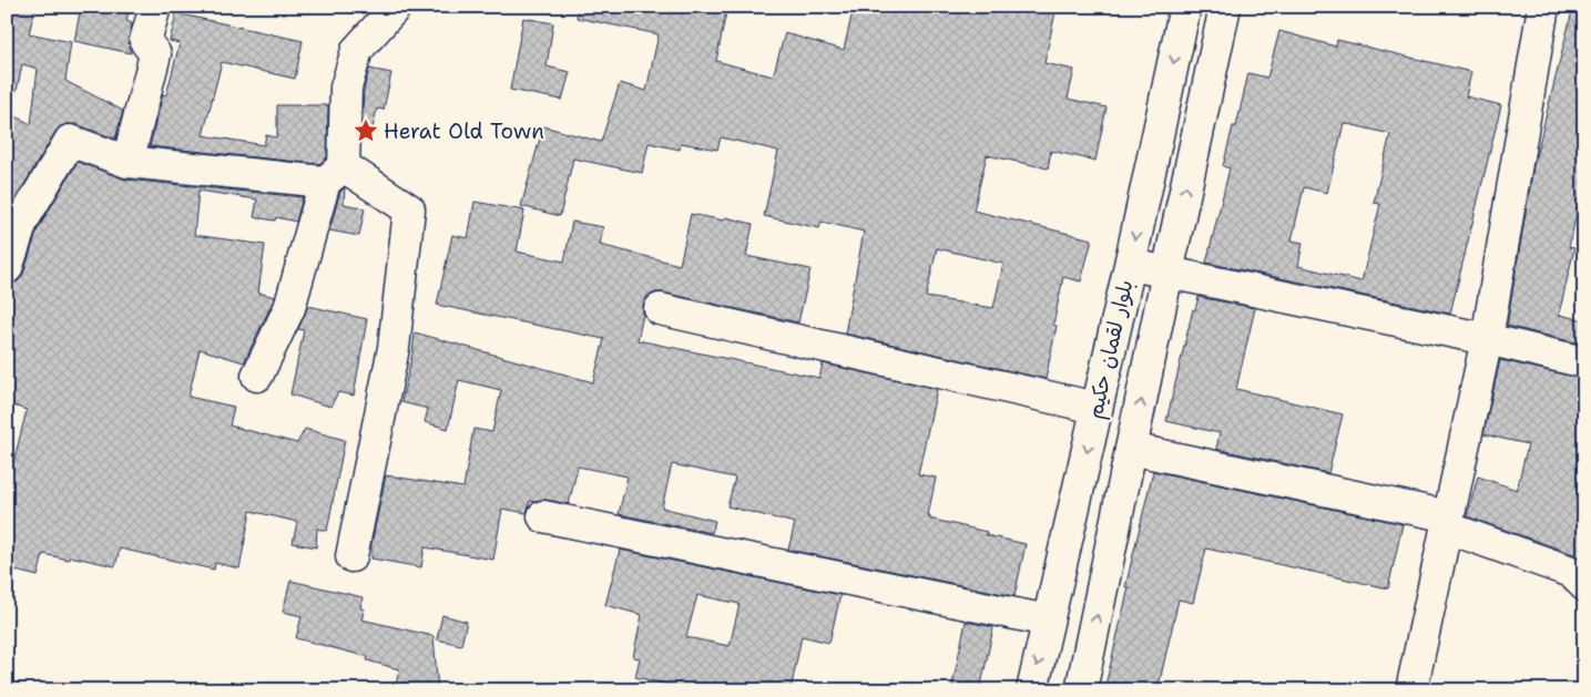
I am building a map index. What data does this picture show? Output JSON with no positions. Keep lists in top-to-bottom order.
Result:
{
  "streets": {
    "street": ["بلوار لقمان حکیم"]
  },
  "places": {
    "place": ["Herat Old Town"]
  }
}
